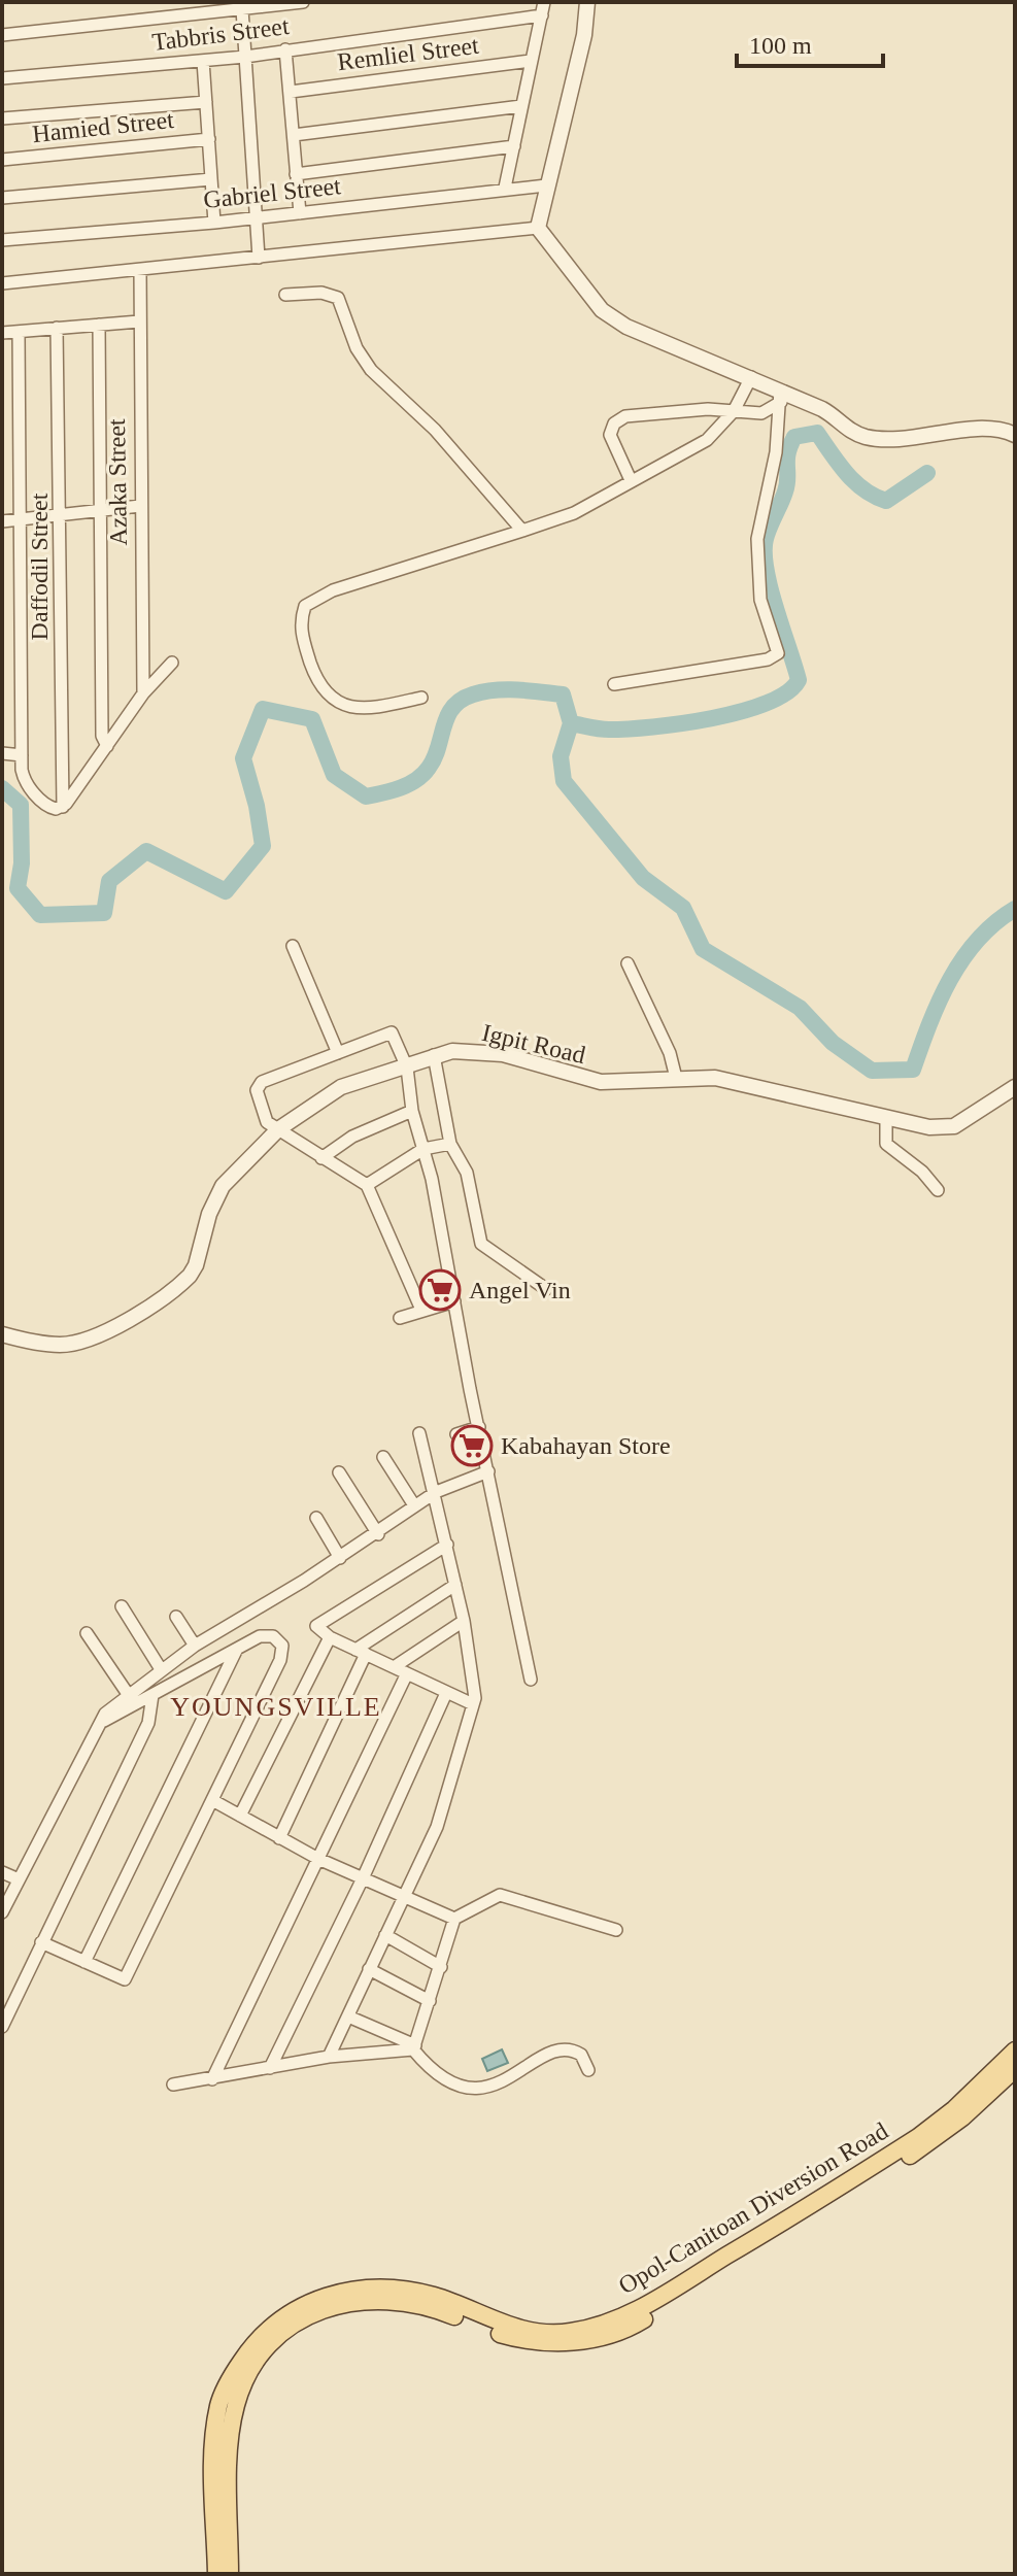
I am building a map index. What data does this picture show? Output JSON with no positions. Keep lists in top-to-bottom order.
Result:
{
  "streets": {
    "main road": ["Opol-Canitoan Diversion Road"],
    "street": [
      "Tabbris Street",
      "Remliel Street",
      "Hamied Street",
      "Gabriel Street",
      "Azaka Street",
      "Daffodil Street",
      "Igpit Road"
    ]
  },
  "districts": ["YOUNGSVILLE"],
  "places": {
    "supermarket": ["Angel Vin", "Kabahayan Store"]
  },
  "scale_bar": "100 m"
}
